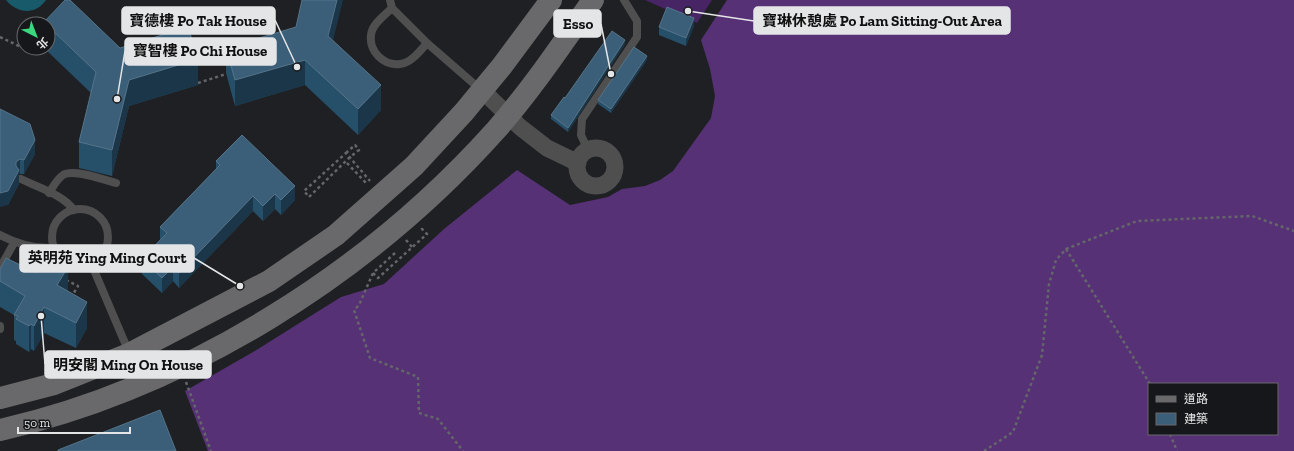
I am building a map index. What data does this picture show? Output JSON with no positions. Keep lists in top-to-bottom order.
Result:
{
  "places": [
    "寶琳休憩處 Po Lam Sitting-Out Area",
    "寶德樓 Po Tak House",
    "Esso",
    "寶智樓 Po Chi House",
    "英明苑 Ying Ming Court",
    "明安閣 Ming On House"
  ],
  "legend": ["道路", "建築"],
  "scale_bar": "50 m",
  "north": "bottom right"
}
